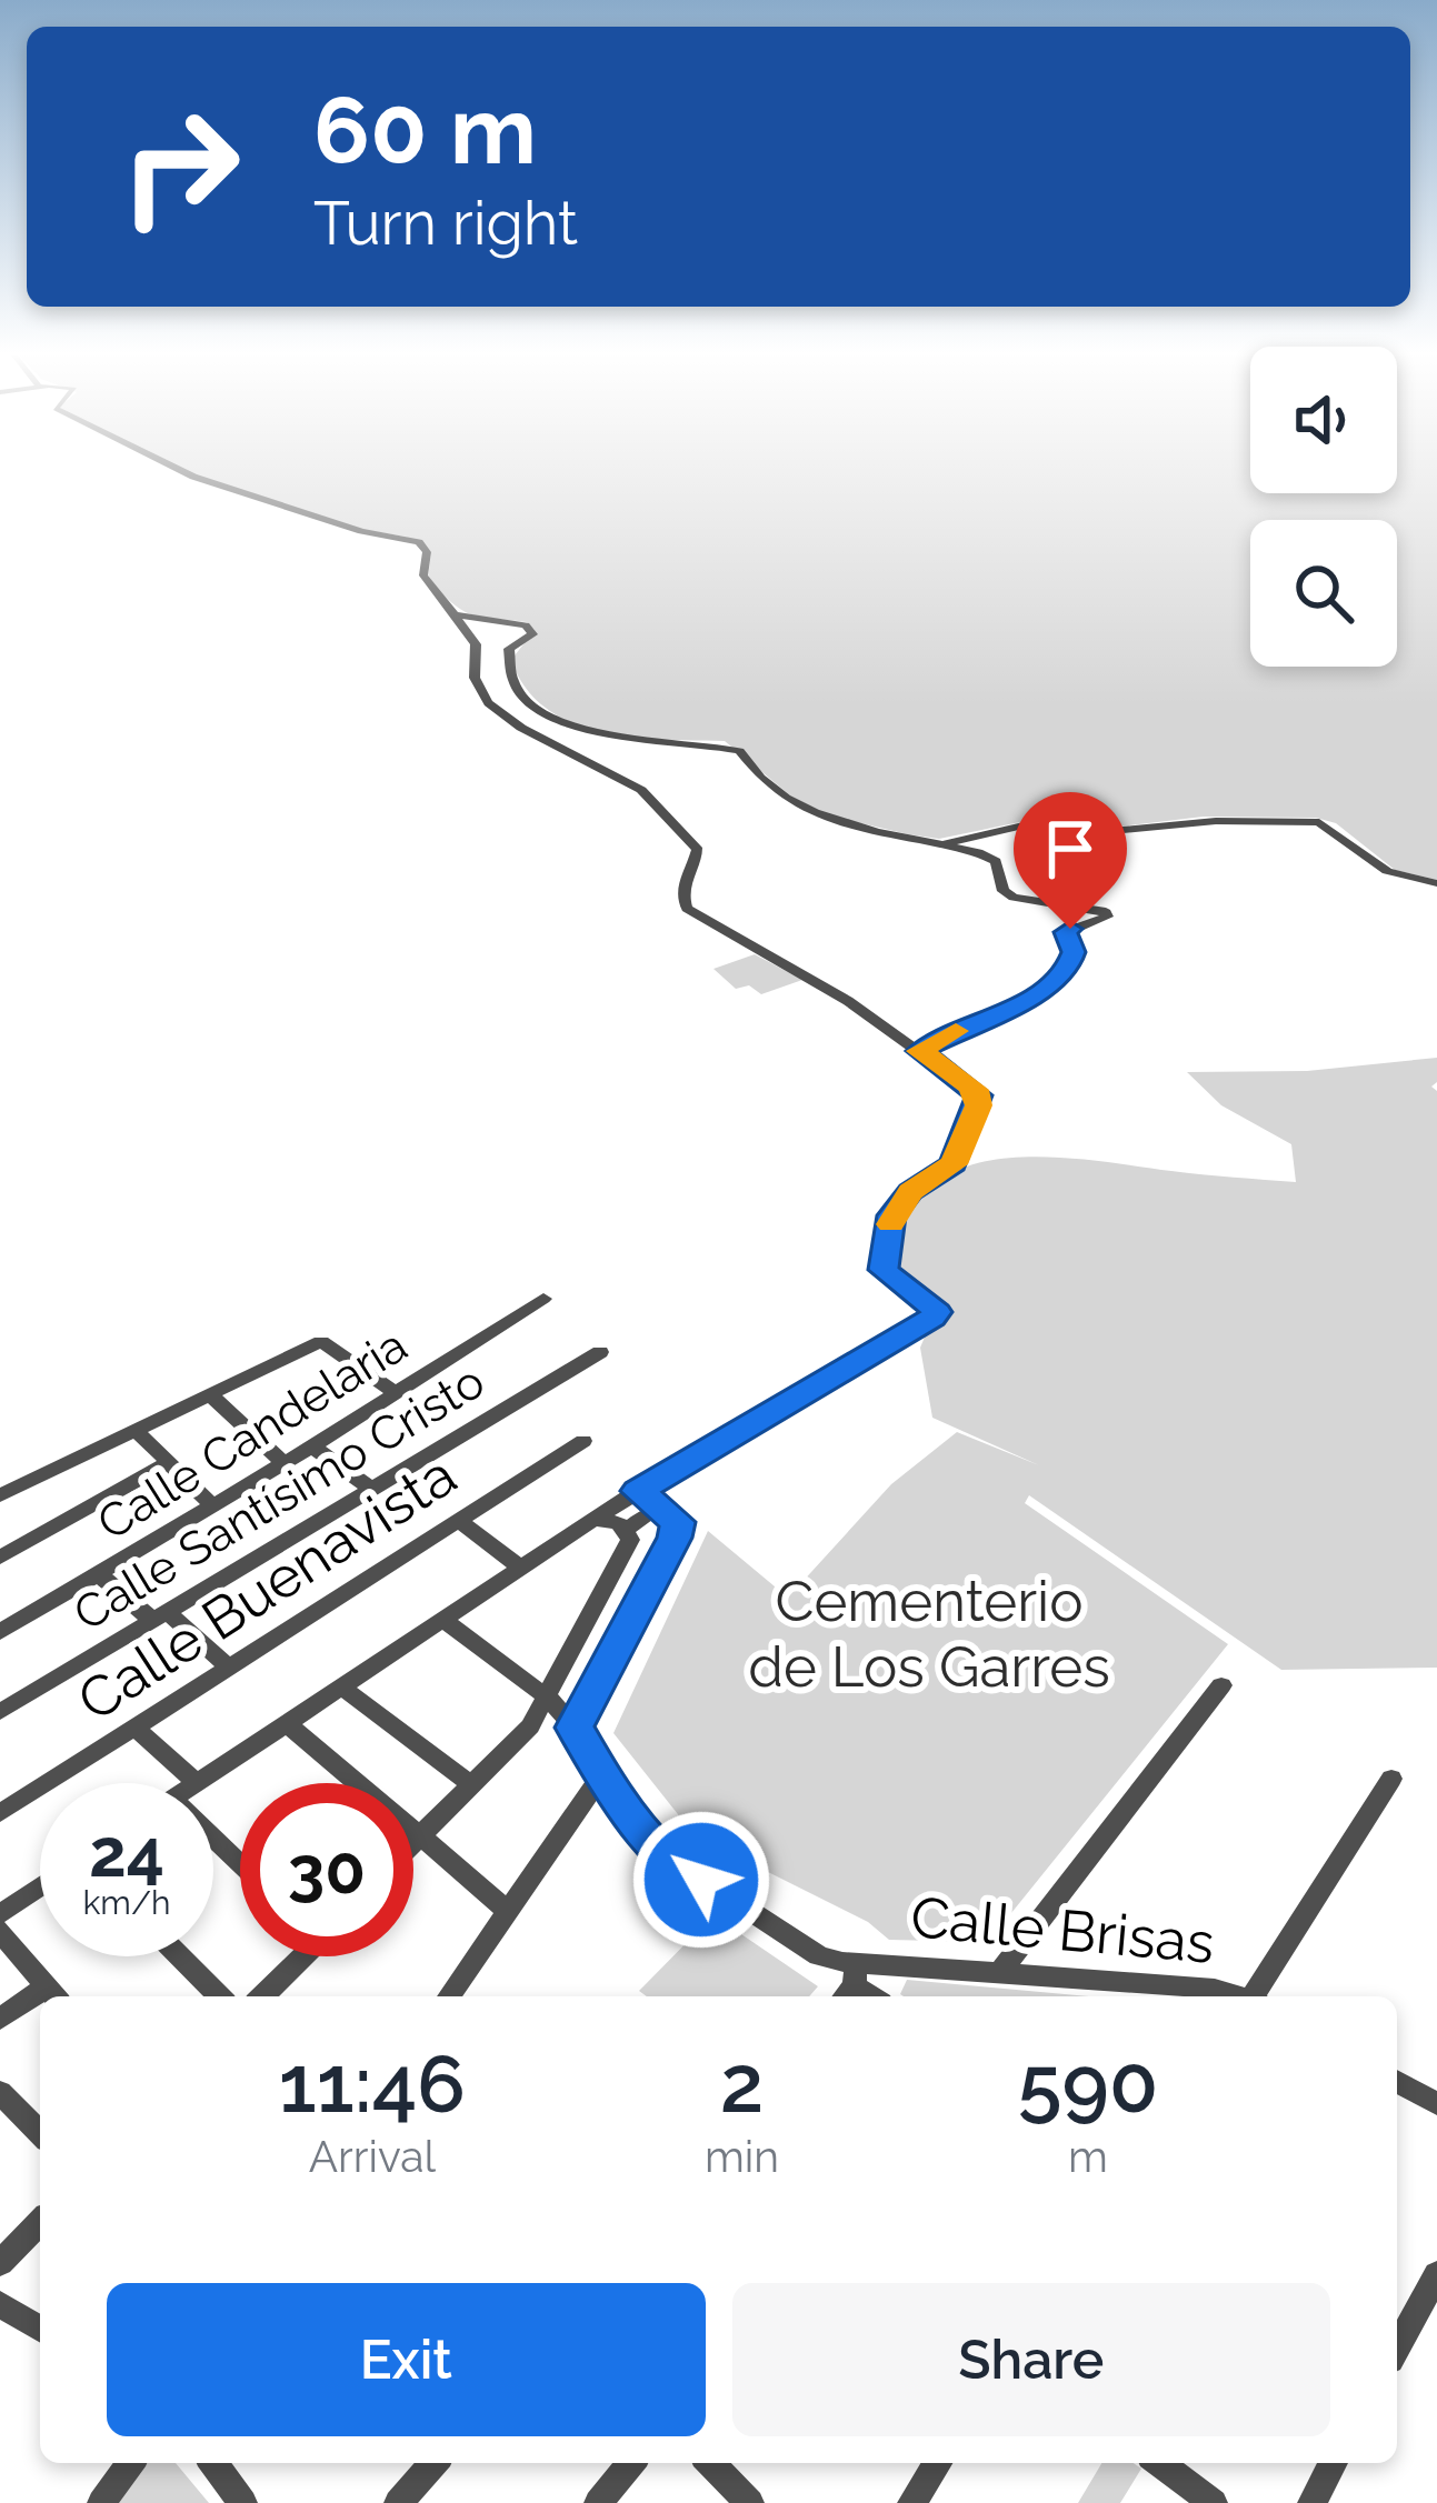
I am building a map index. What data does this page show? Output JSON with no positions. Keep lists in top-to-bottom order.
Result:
{
  "streets": {
    "street": [
      "Calle Candelaria",
      "Calle Santísimo Cristo",
      "Calle Buenavista",
      "Calle Brisas"
    ]
  },
  "parks": ["Cementerio de Los Garres"],
  "page": {
    "turn": ["60 m", "Turn right"],
    "speed": "24 km/h",
    "limit": "30",
    "eta": [
      "11:46",
      "Arrival",
      "2",
      "min",
      "590",
      "m"
    ],
    "buttons": ["Exit", "Share"]
  }
}
